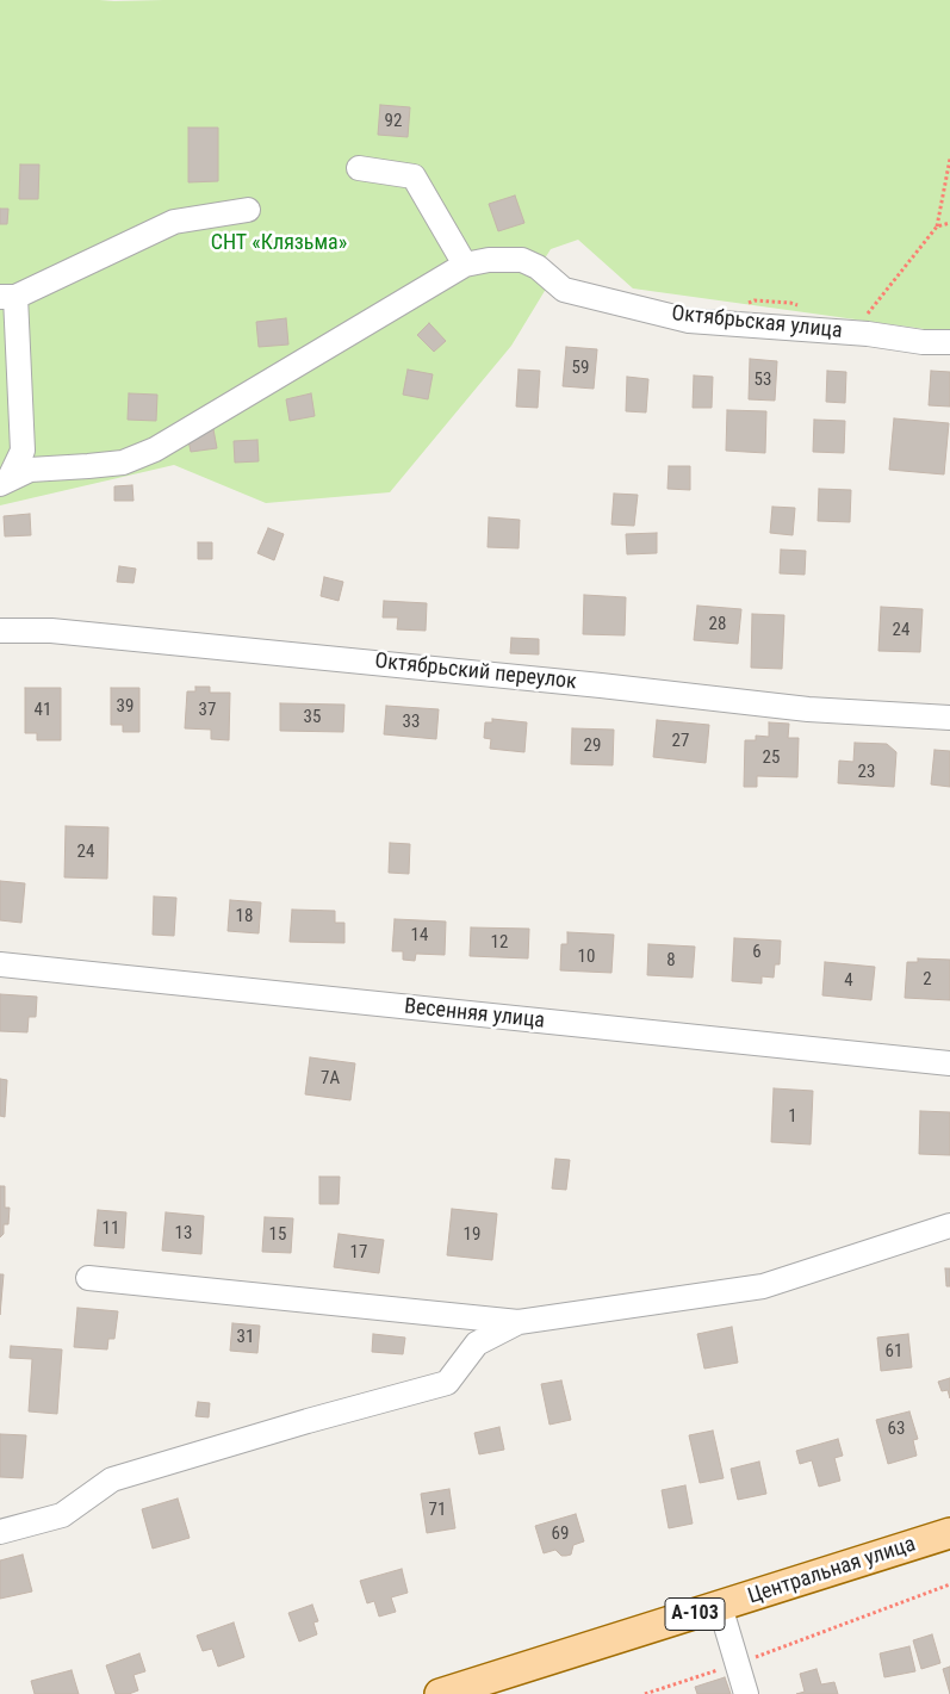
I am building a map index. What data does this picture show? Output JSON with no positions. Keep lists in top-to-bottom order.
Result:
{
  "streets": {
    "main road": ["Центральная улица", "А-103"],
    "street": ["Октябрьская улица", "Октябрьский переулок", "Весенняя улица"]
  },
  "parks": ["СНТ «Клязьма»"],
  "house_numbers": [
    "92",
    "59",
    "53",
    "28",
    "24",
    "39",
    "41",
    "37",
    "35",
    "33",
    "27",
    "29",
    "25",
    "23",
    "24",
    "18",
    "14",
    "12",
    "6",
    "10",
    "8",
    "2",
    "4",
    "7А",
    "1",
    "11",
    "13",
    "15",
    "19",
    "17",
    "31",
    "61",
    "63",
    "71",
    "69"
  ]
}
